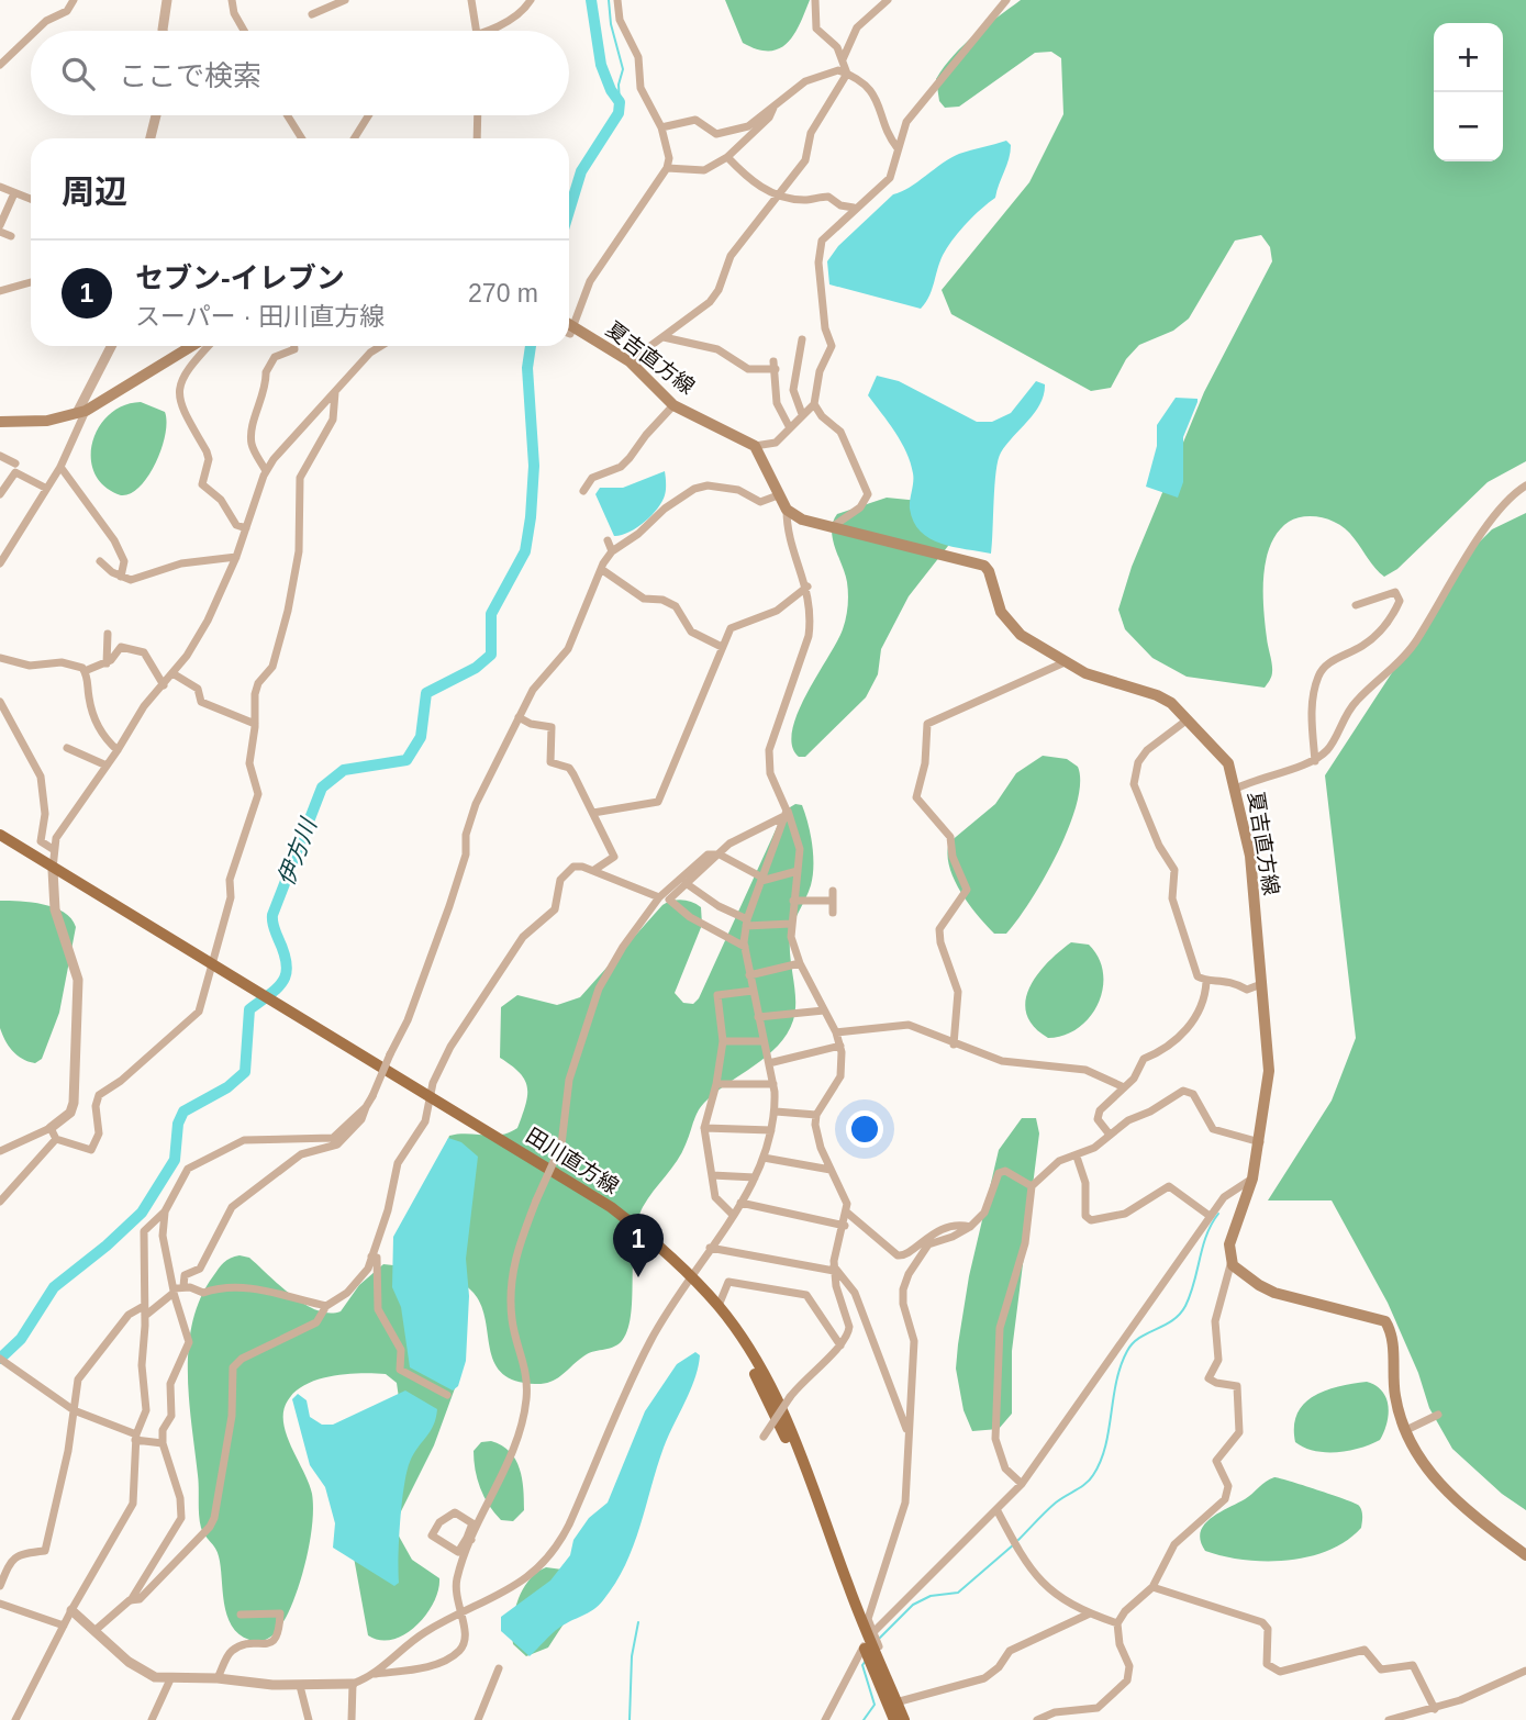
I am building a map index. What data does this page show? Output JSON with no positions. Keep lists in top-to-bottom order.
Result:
{
  "streets": {
    "main road": ["夏吉直方線", "田川直方線"]
  },
  "water": ["伊方川"],
  "page": {
    "map_buttons": ["+", "−"],
    "search": "ここで検索",
    "heading": "周辺",
    "list": [
      {
        "mark": "1",
        "name": "セブン-イレブン",
        "note": "スーパー · 田川直方線",
        "value": "270 m"
      }
    ],
    "pins": "1"
  }
}
